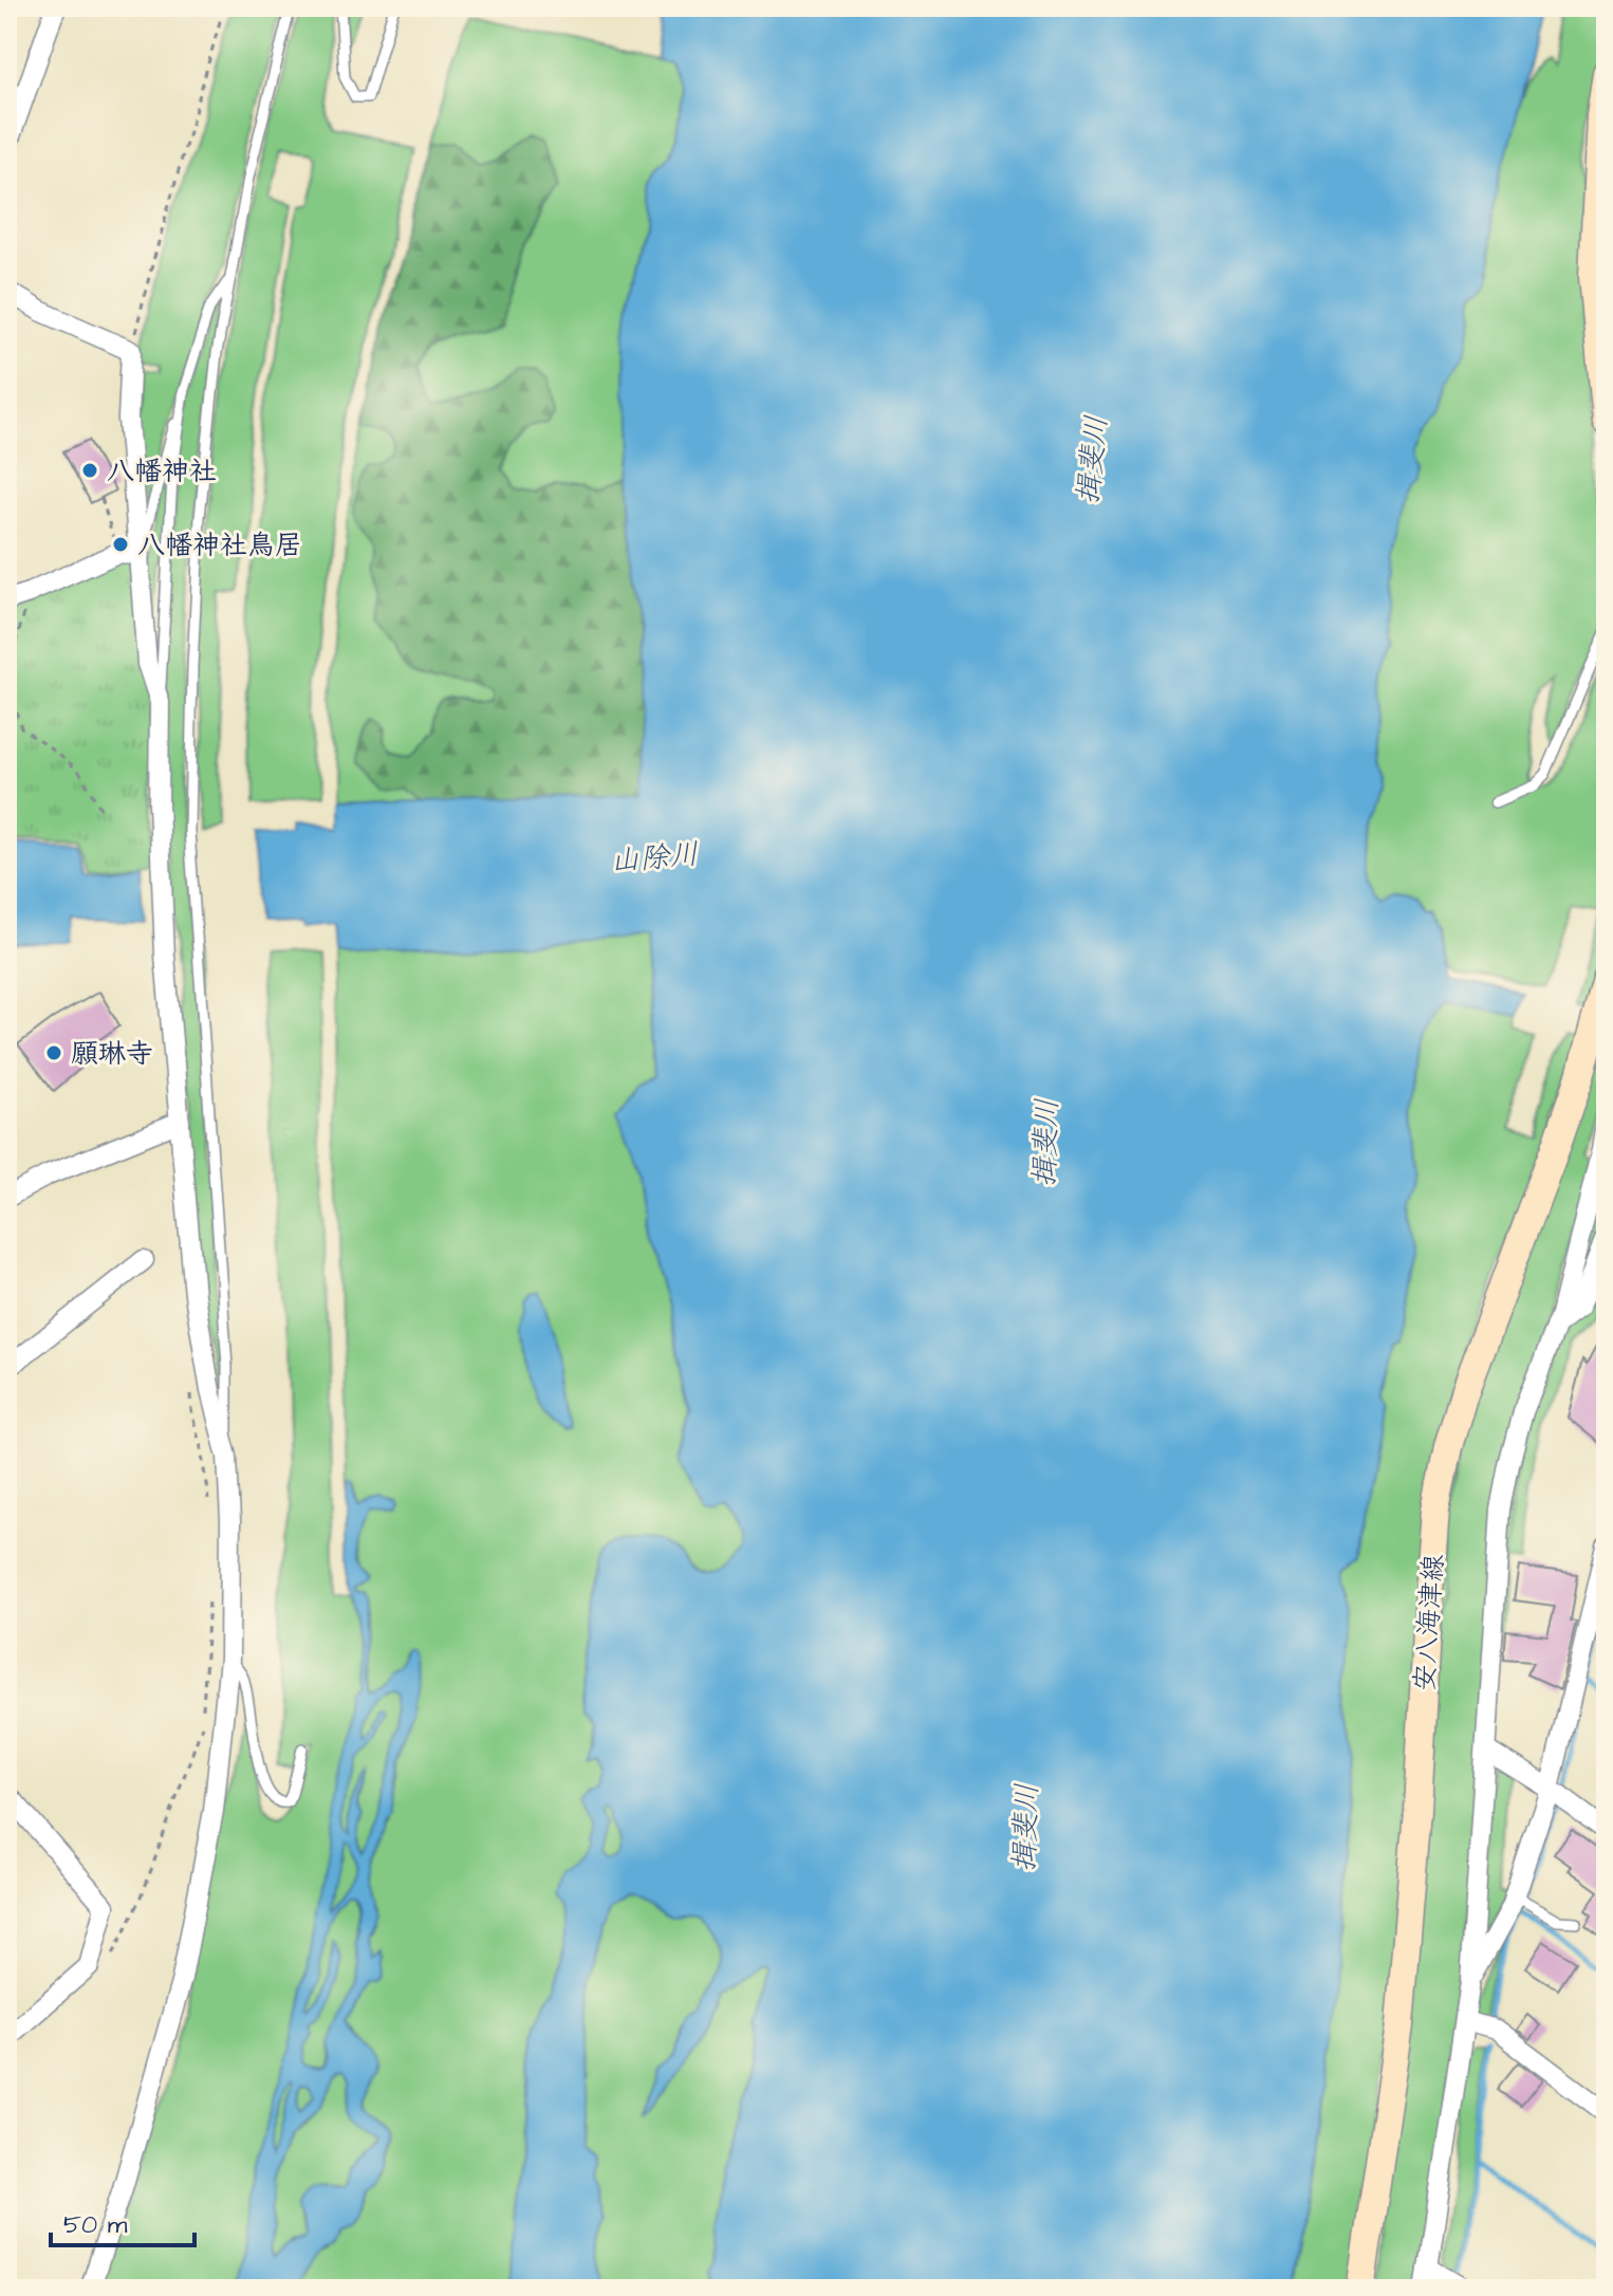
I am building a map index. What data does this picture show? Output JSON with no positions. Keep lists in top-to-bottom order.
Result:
{
  "streets": {
    "main road": ["安八海津線"]
  },
  "water": ["揖斐川", "山除川"],
  "places": ["八幡神社", "八幡神社鳥居", "願琳寺"],
  "scale_bar": "50 m"
}
